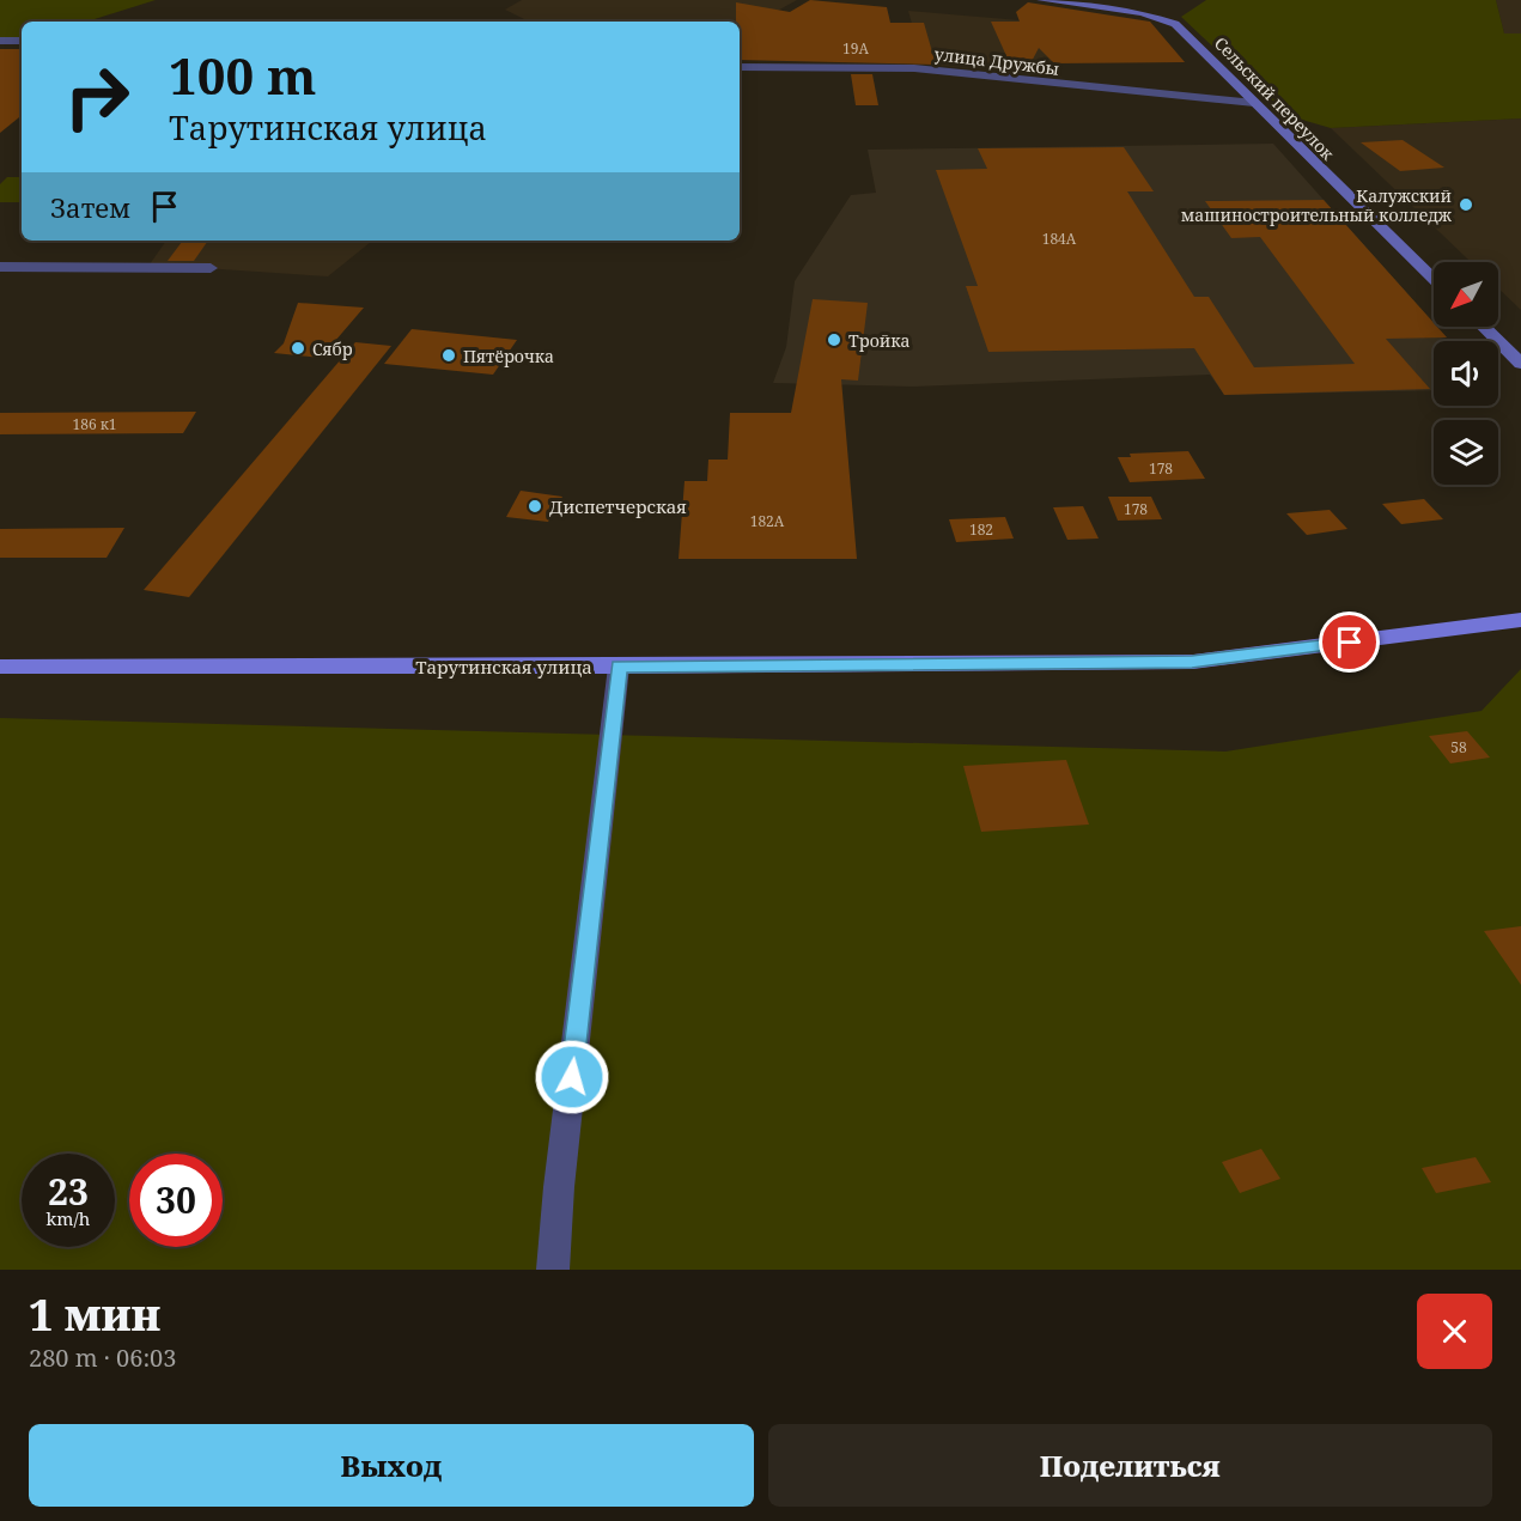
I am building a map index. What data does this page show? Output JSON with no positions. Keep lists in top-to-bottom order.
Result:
{
  "streets": {
    "main road": ["Тарутинская улица"],
    "street": ["улица Дружбы", "Сельский переулок"]
  },
  "crossings": [
    ["улица Дружбы", "Сельский переулок"]
  ],
  "places": [
    "Калужский машиностроительный колледж",
    "Тройка",
    "Сябр",
    "Пятёрочка",
    "Диспетчерская"
  ],
  "house_numbers": [
    "19А",
    "184А",
    "186 к1",
    "178",
    "178",
    "182А",
    "182",
    "58"
  ],
  "north": "bottom left",
  "page": {
    "turn": ["100 m", "Тарутинская улица"],
    "then": "Затем",
    "speed": "23 km/h",
    "limit": "30",
    "heading": ["1 мин", "280 m · 06:03"],
    "buttons": ["Выход", "Поделиться"]
  }
}
